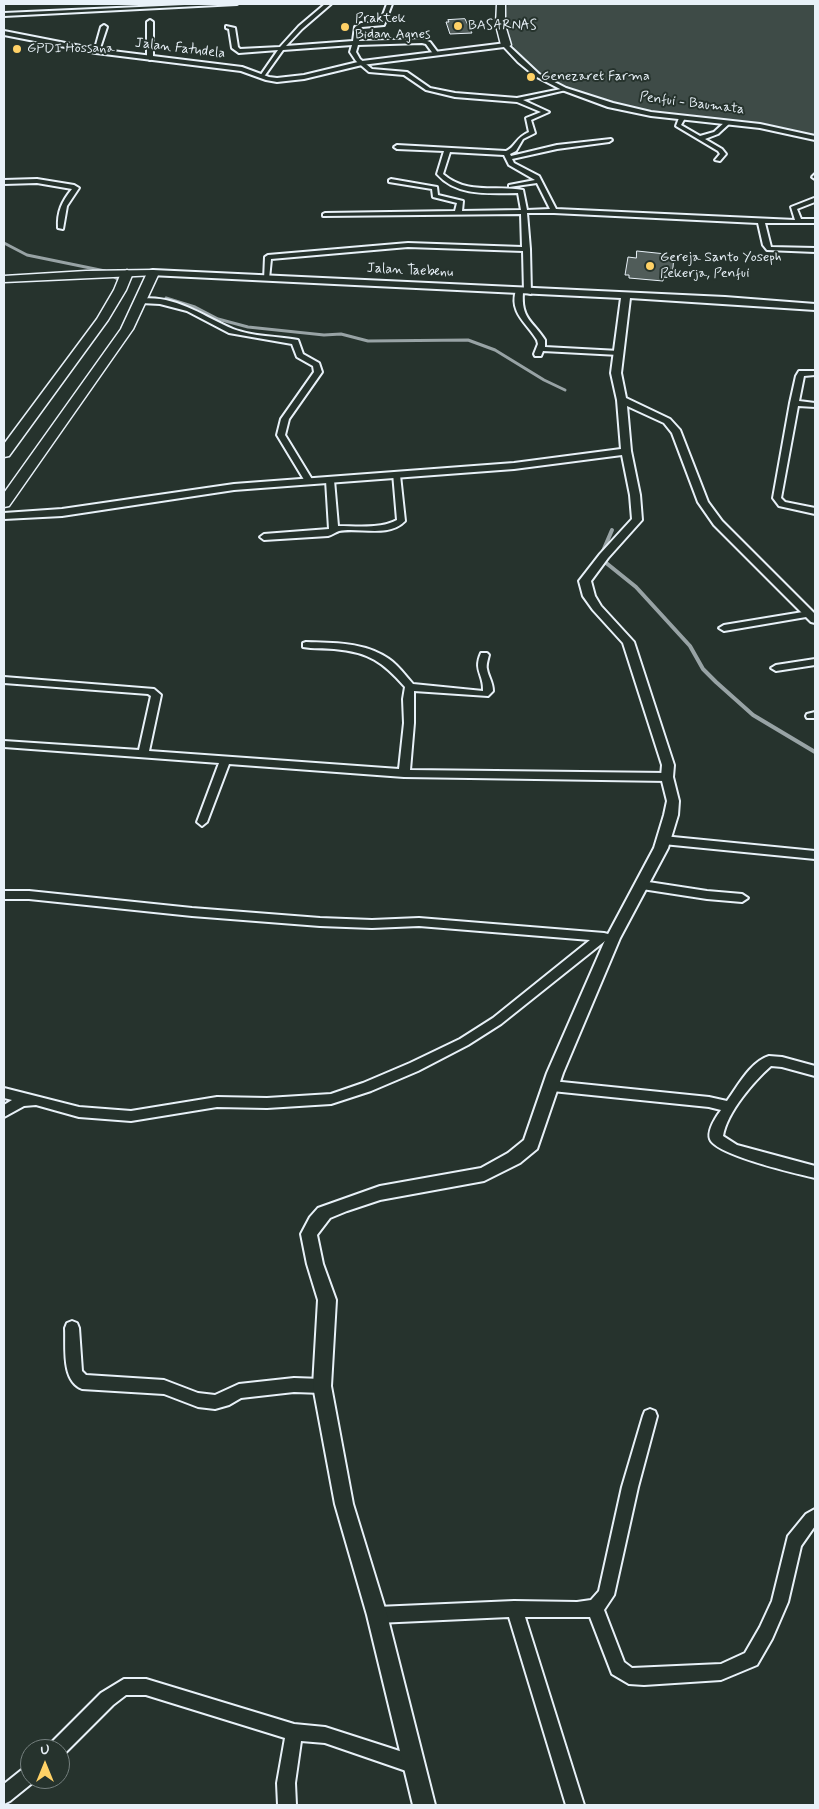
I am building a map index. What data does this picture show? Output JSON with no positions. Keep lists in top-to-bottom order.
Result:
{
  "streets": {
    "main road": ["Jalan Taebenu"],
    "street": ["Jalan Fatudela", "Penfui - Baumata"]
  },
  "places": [
    "BASARNAS",
    "Praktek Bidan Agnes",
    "GPDI Hossana",
    "Genezaret Farma",
    "Gereja Santo Yoseph Pekerja, Penfui"
  ],
  "north": "top"
}
